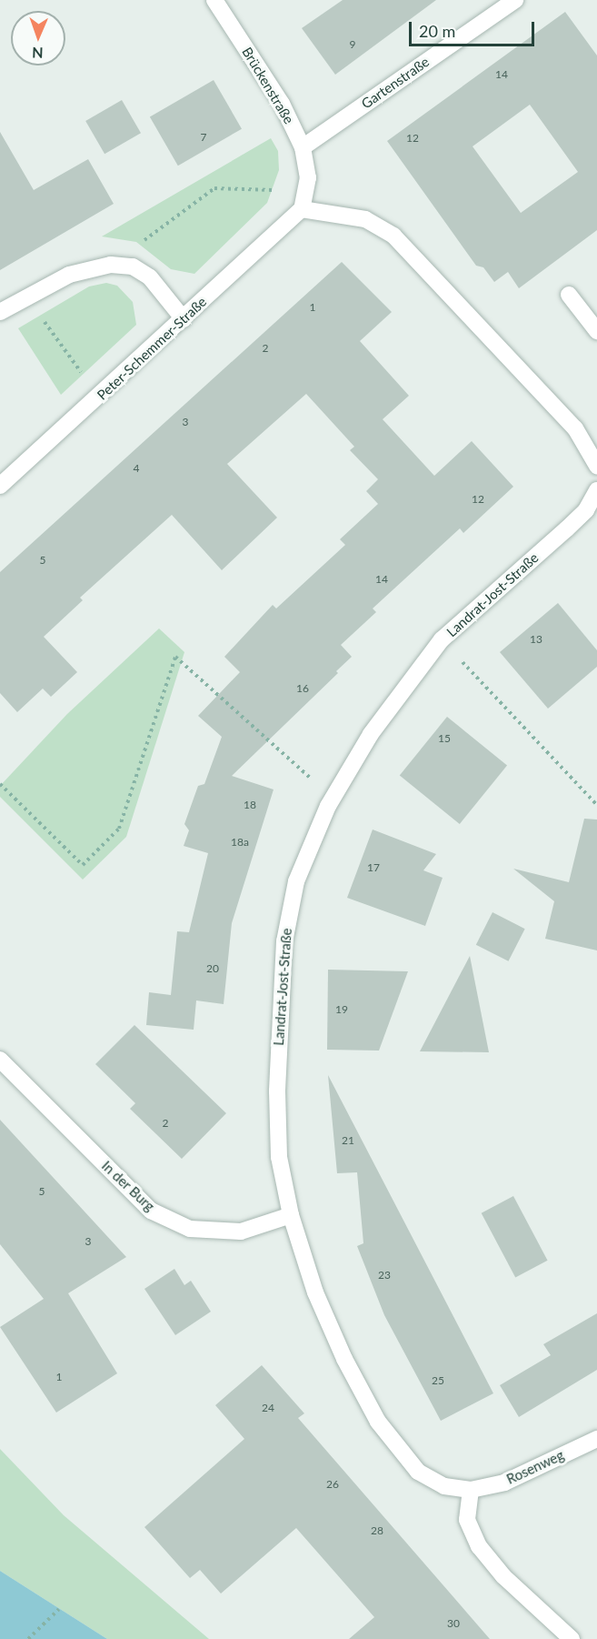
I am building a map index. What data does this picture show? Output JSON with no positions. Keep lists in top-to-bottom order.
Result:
{
  "streets": {
    "street": [
      "Gartenstraße",
      "Brückenstraße",
      "Peter-Schemmer-Straße",
      "Landrat-Jost-Straße",
      "In der Burg",
      "Rosenweg"
    ]
  },
  "crossings": [
    ["Gartenstraße", "Brückenstraße"],
    ["Brückenstraße", "Peter-Schemmer-Straße"],
    ["Landrat-Jost-Straße", "In der Burg"],
    ["Landrat-Jost-Straße", "Rosenweg"]
  ],
  "house_numbers": [
    "9",
    "14",
    "7",
    "12",
    "1",
    "2",
    "3",
    "4",
    "12",
    "5",
    "14",
    "13",
    "16",
    "15",
    "18",
    "18a",
    "17",
    "20",
    "19",
    "2",
    "21",
    "5",
    "3",
    "23",
    "1",
    "25",
    "24",
    "26",
    "28",
    "30"
  ],
  "scale_bar": "20 m",
  "north": "bottom"
}
